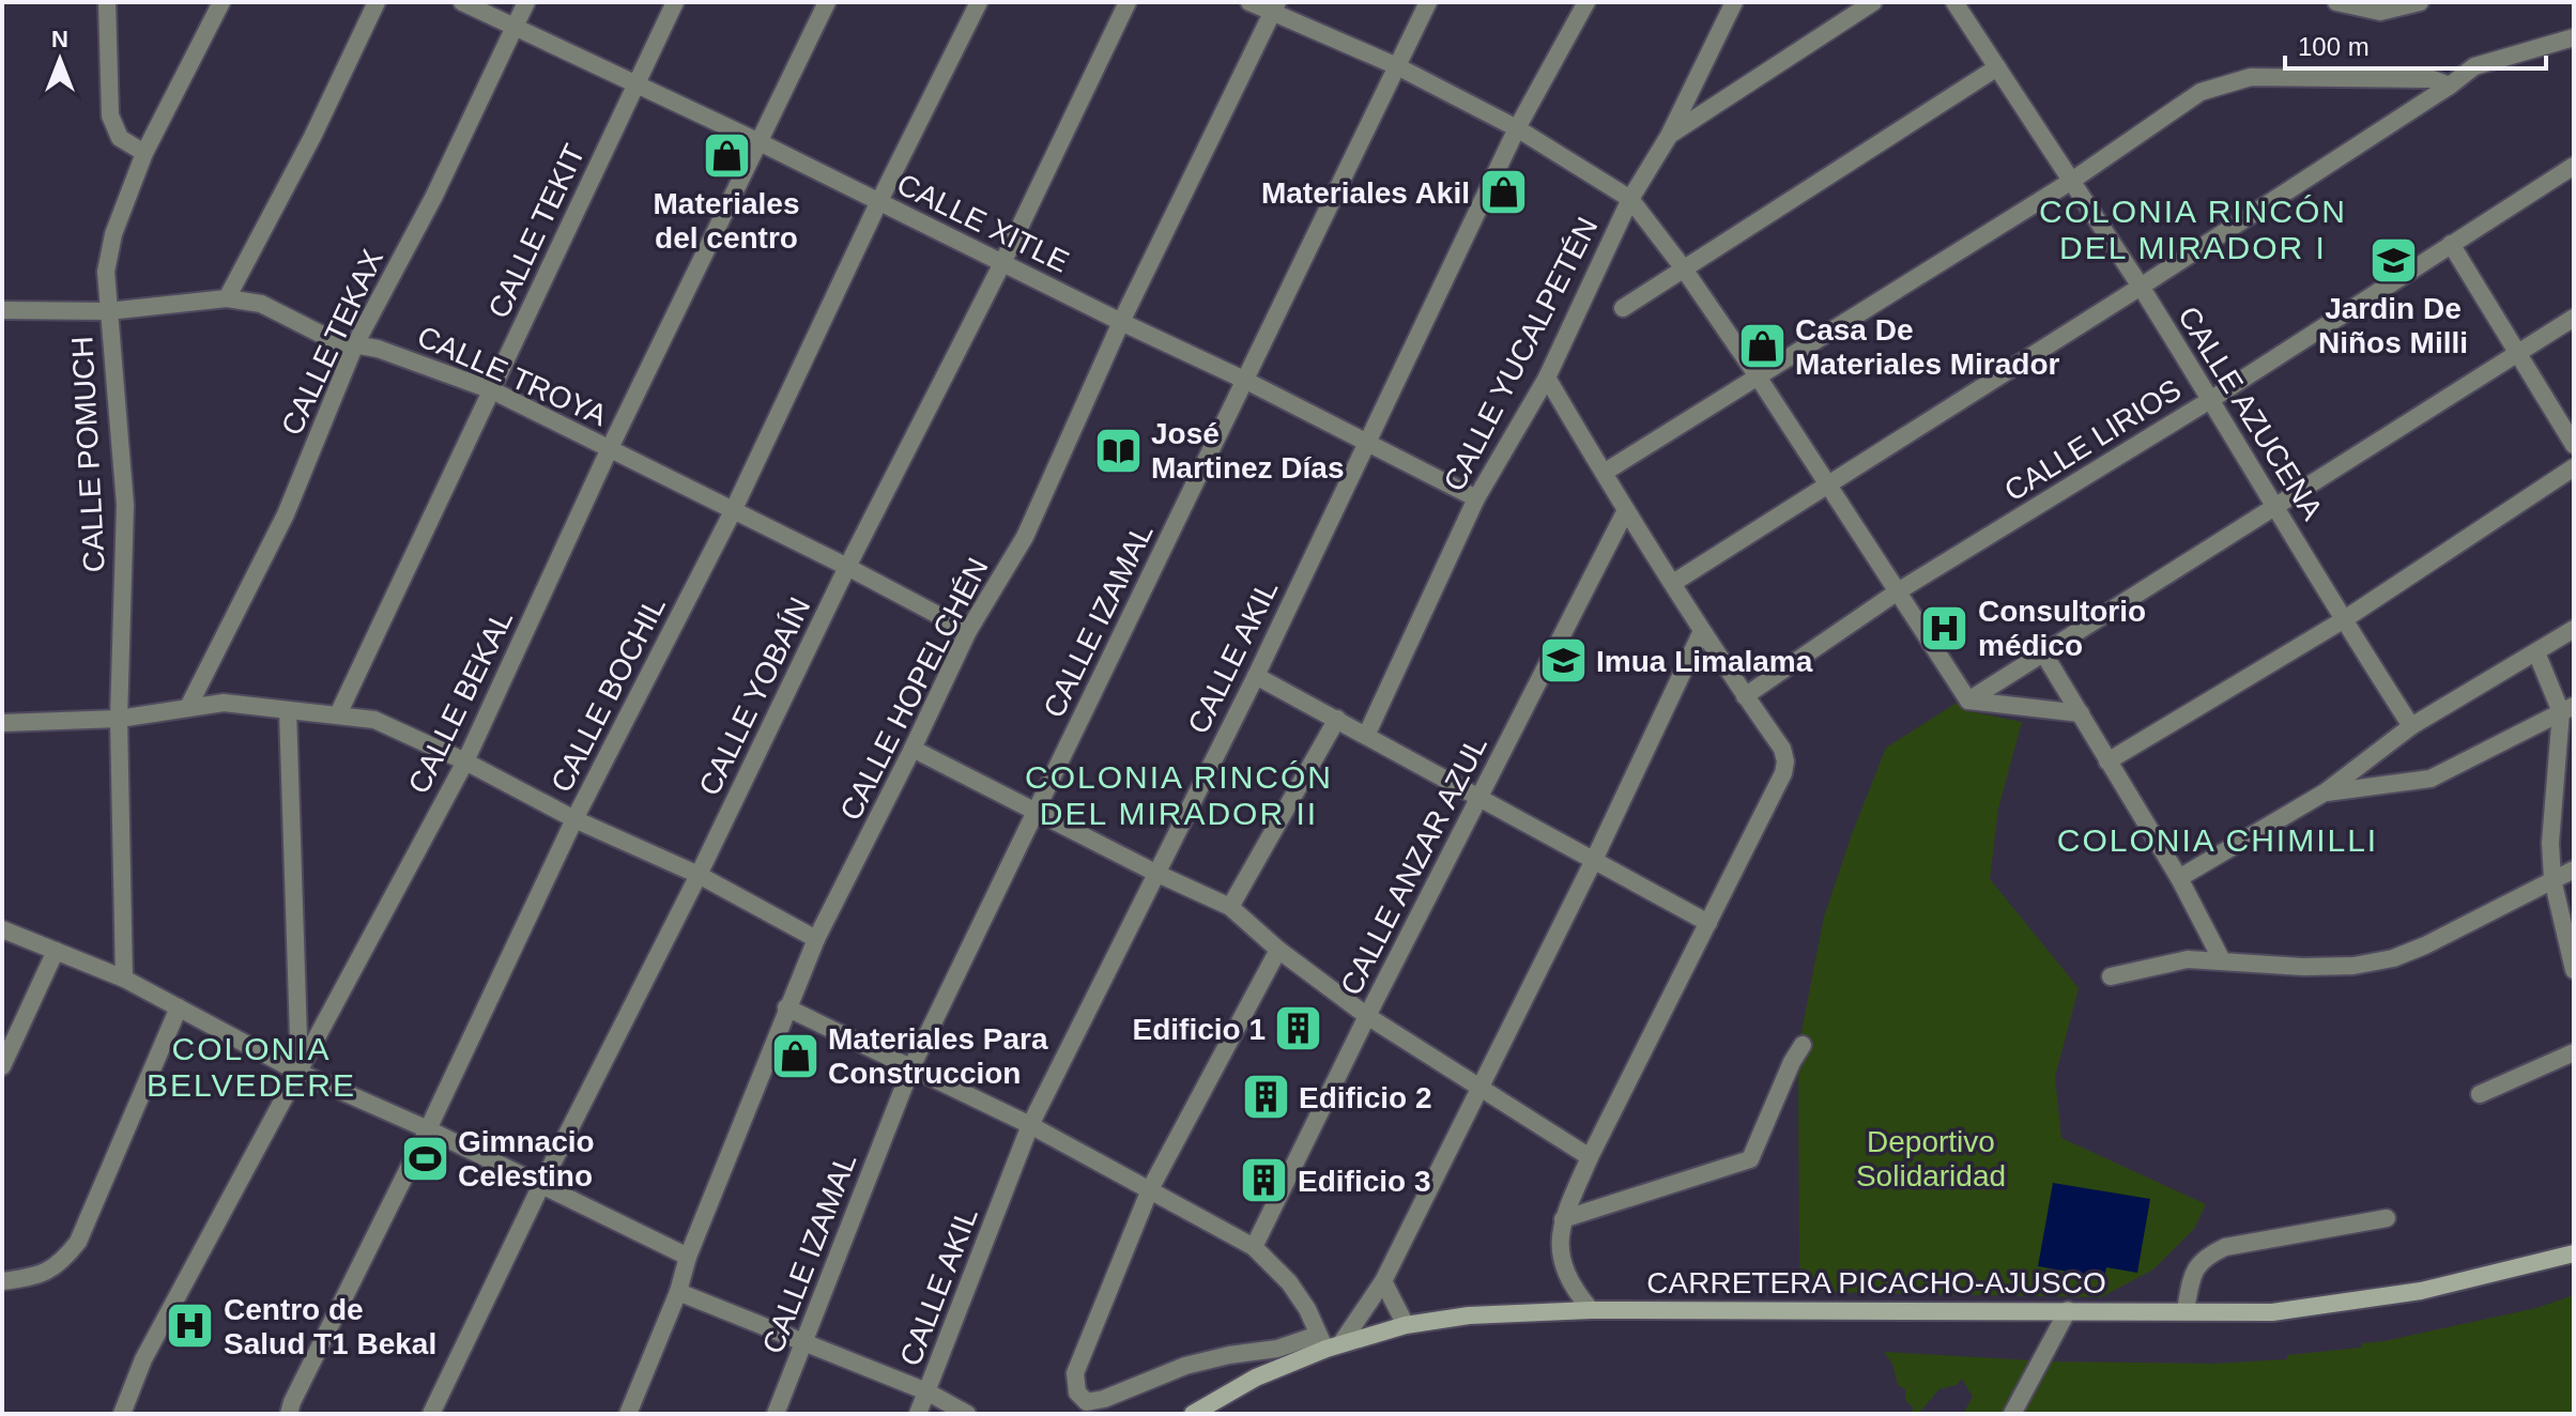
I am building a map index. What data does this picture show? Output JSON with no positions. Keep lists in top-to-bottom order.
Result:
{
  "streets": {
    "main road": ["CARRETERA PICACHO-AJUSCO"],
    "street": [
      "CALLE XITLE",
      "CALLE TEKIT",
      "CALLE TEKAX",
      "CALLE YUCALPETÉN",
      "CALLE TROYA",
      "CALLE AZUCENA",
      "CALLE LIRIOS",
      "CALLE POMUCH",
      "CALLE IZAMAL",
      "CALLE AKIL",
      "CALLE HOPELCHÉN",
      "CALLE BOCHIL",
      "CALLE YOBAÍN",
      "CALLE BEKAL",
      "CALLE ANZAR AZUL"
    ]
  },
  "crossings": [
    ["CALLE XITLE", "CALLE TEKIT"],
    ["CALLE XITLE", "CALLE TEKAX"],
    ["CALLE XITLE", "CALLE YUCALPETÉN"],
    ["CALLE XITLE", "CALLE IZAMAL"],
    ["CALLE XITLE", "CALLE AKIL"],
    ["CALLE XITLE", "CALLE HOPELCHÉN"],
    ["CALLE XITLE", "CALLE BOCHIL"],
    ["CALLE XITLE", "CALLE YOBAÍN"],
    ["CALLE XITLE", "CALLE BEKAL"],
    ["CALLE TEKIT", "CALLE TROYA"],
    ["CALLE TEKAX", "CALLE TROYA"],
    ["CALLE TROYA", "CALLE POMUCH"],
    ["CALLE TROYA", "CALLE HOPELCHÉN"],
    ["CALLE TROYA", "CALLE BOCHIL"],
    ["CALLE TROYA", "CALLE YOBAÍN"],
    ["CALLE TROYA", "CALLE BEKAL"],
    ["CALLE AZUCENA", "CALLE LIRIOS"]
  ],
  "districts": [
    "COLONIA RINCÓN DEL MIRADOR I",
    "COLONIA RINCÓN DEL MIRADOR II",
    "COLONIA CHIMILLI",
    "COLONIA BELVEDERE"
  ],
  "parks": ["Deportivo Solidaridad"],
  "places": {
    "shop": [
      "Materiales del centro",
      "Materiales Akil",
      "Casa De Materiales Mirador",
      "Materiales Para Construccion"
    ],
    "school or university": ["Jardin De Niños Milli", "Imua Limalama"],
    "library": ["José Martinez Días"],
    "hospital": ["Consultorio médico", "Centro de Salud T1 Bekal"],
    "building": ["Edificio 1", "Edificio 2", "Edificio 3"],
    "sports": ["Gimnacio Celestino"]
  },
  "scale_bar": "100 m",
  "north": "top"
}
